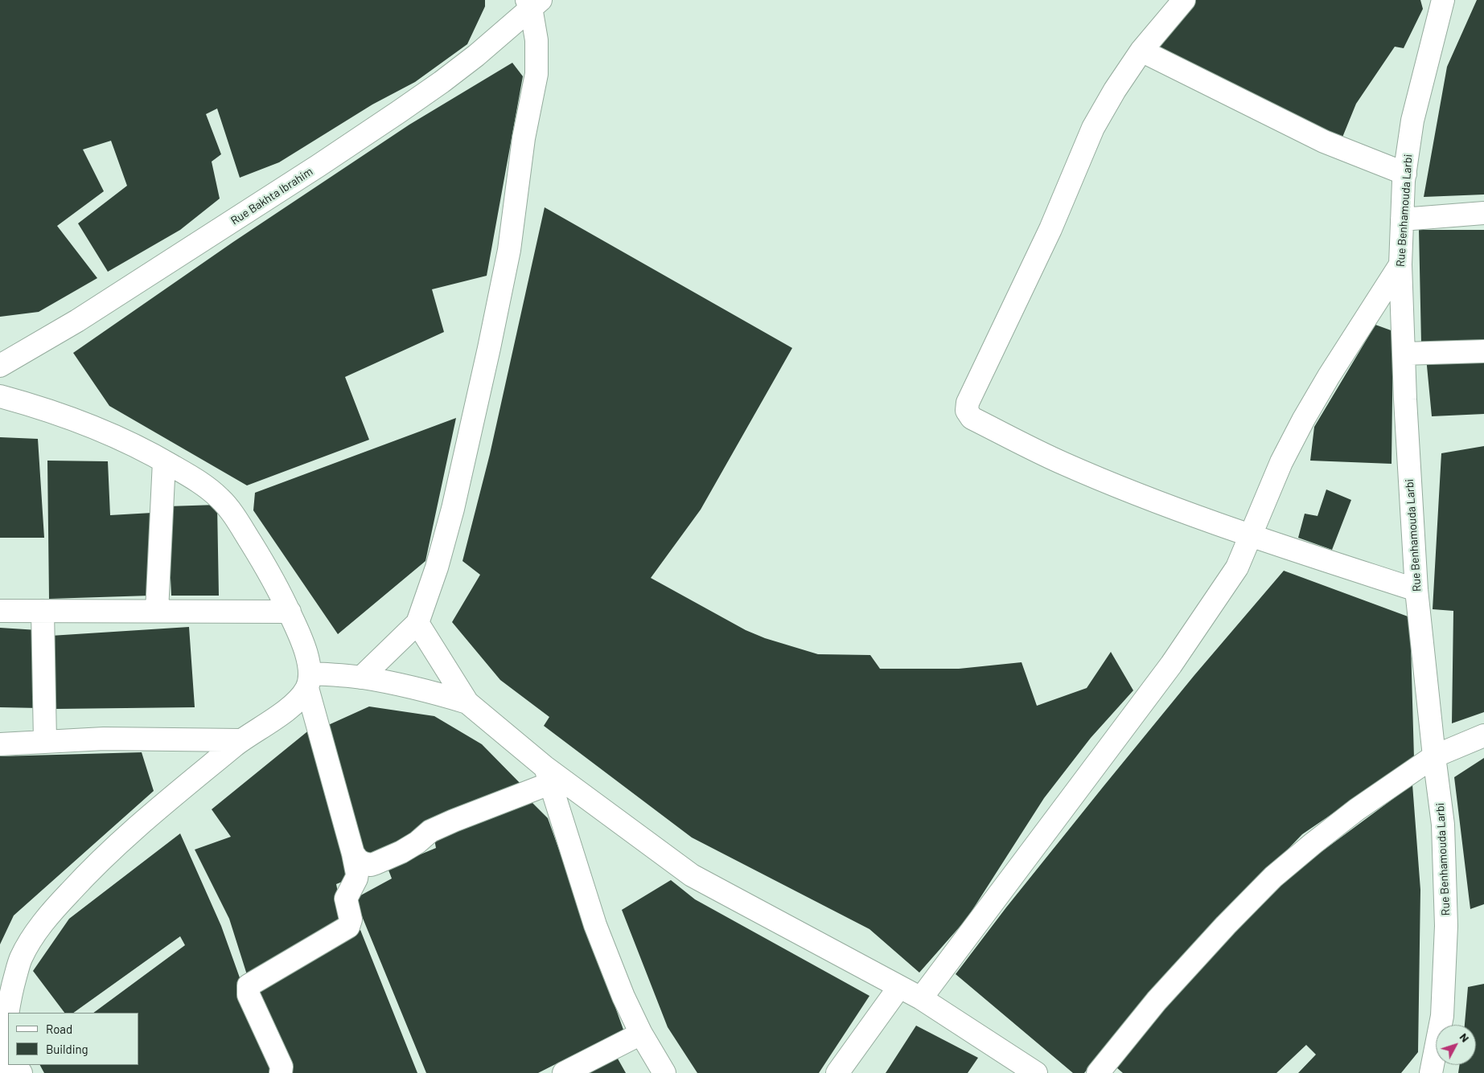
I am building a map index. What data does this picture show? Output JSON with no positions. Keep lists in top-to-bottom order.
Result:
{
  "streets": {
    "street": ["Rue Bakhta Ibrahim", "Rue Benhamouda Larbi"]
  },
  "legend": ["Road", "Building"],
  "north": "top right"
}
